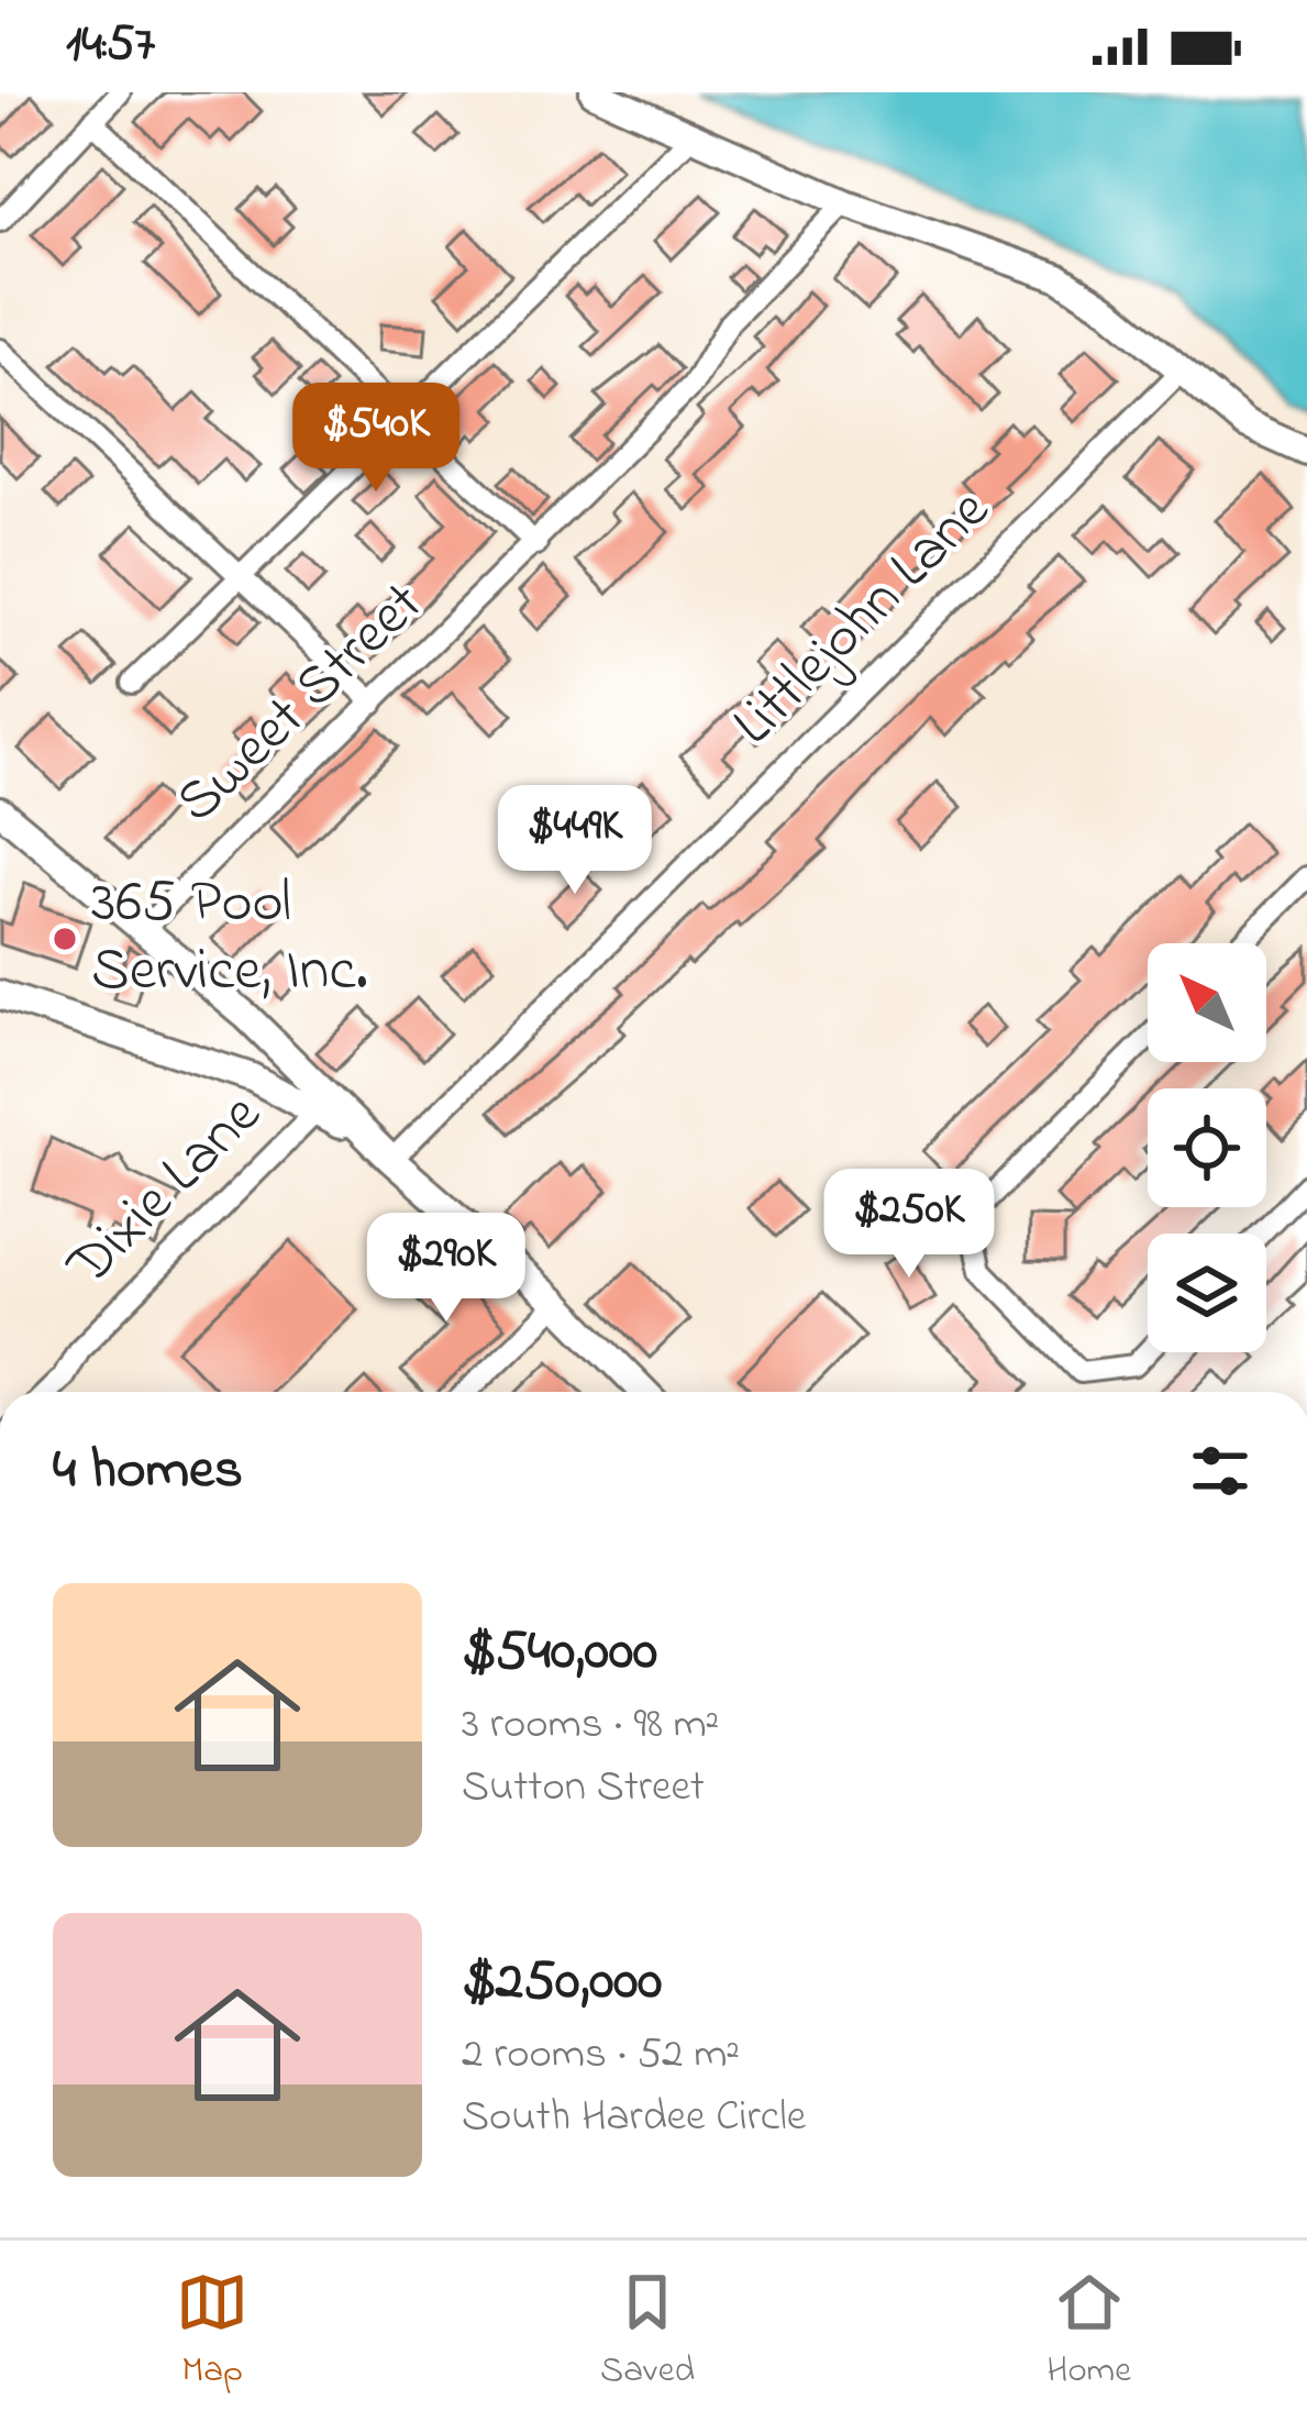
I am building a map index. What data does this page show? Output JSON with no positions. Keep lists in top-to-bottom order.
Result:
{
  "streets": {
    "street": ["Littlejohn Lane", "Sweet Street", "Dixie Lane"]
  },
  "places": ["365 Pool Service, Inc."],
  "north": "top left",
  "page": {
    "status": "14:57",
    "price": [
      "$540K",
      "$449K",
      "$250K",
      "$290K"
    ],
    "heading": "4 homes",
    "list": [
      {
        "name": "$540,000",
        "note": "3 rooms · 98 m² · Sutton Street"
      },
      {
        "name": "$250,000",
        "note": "2 rooms · 52 m² · South Hardee Circle"
      }
    ],
    "tabs": ["Map", "Saved", "Home"]
  }
}
